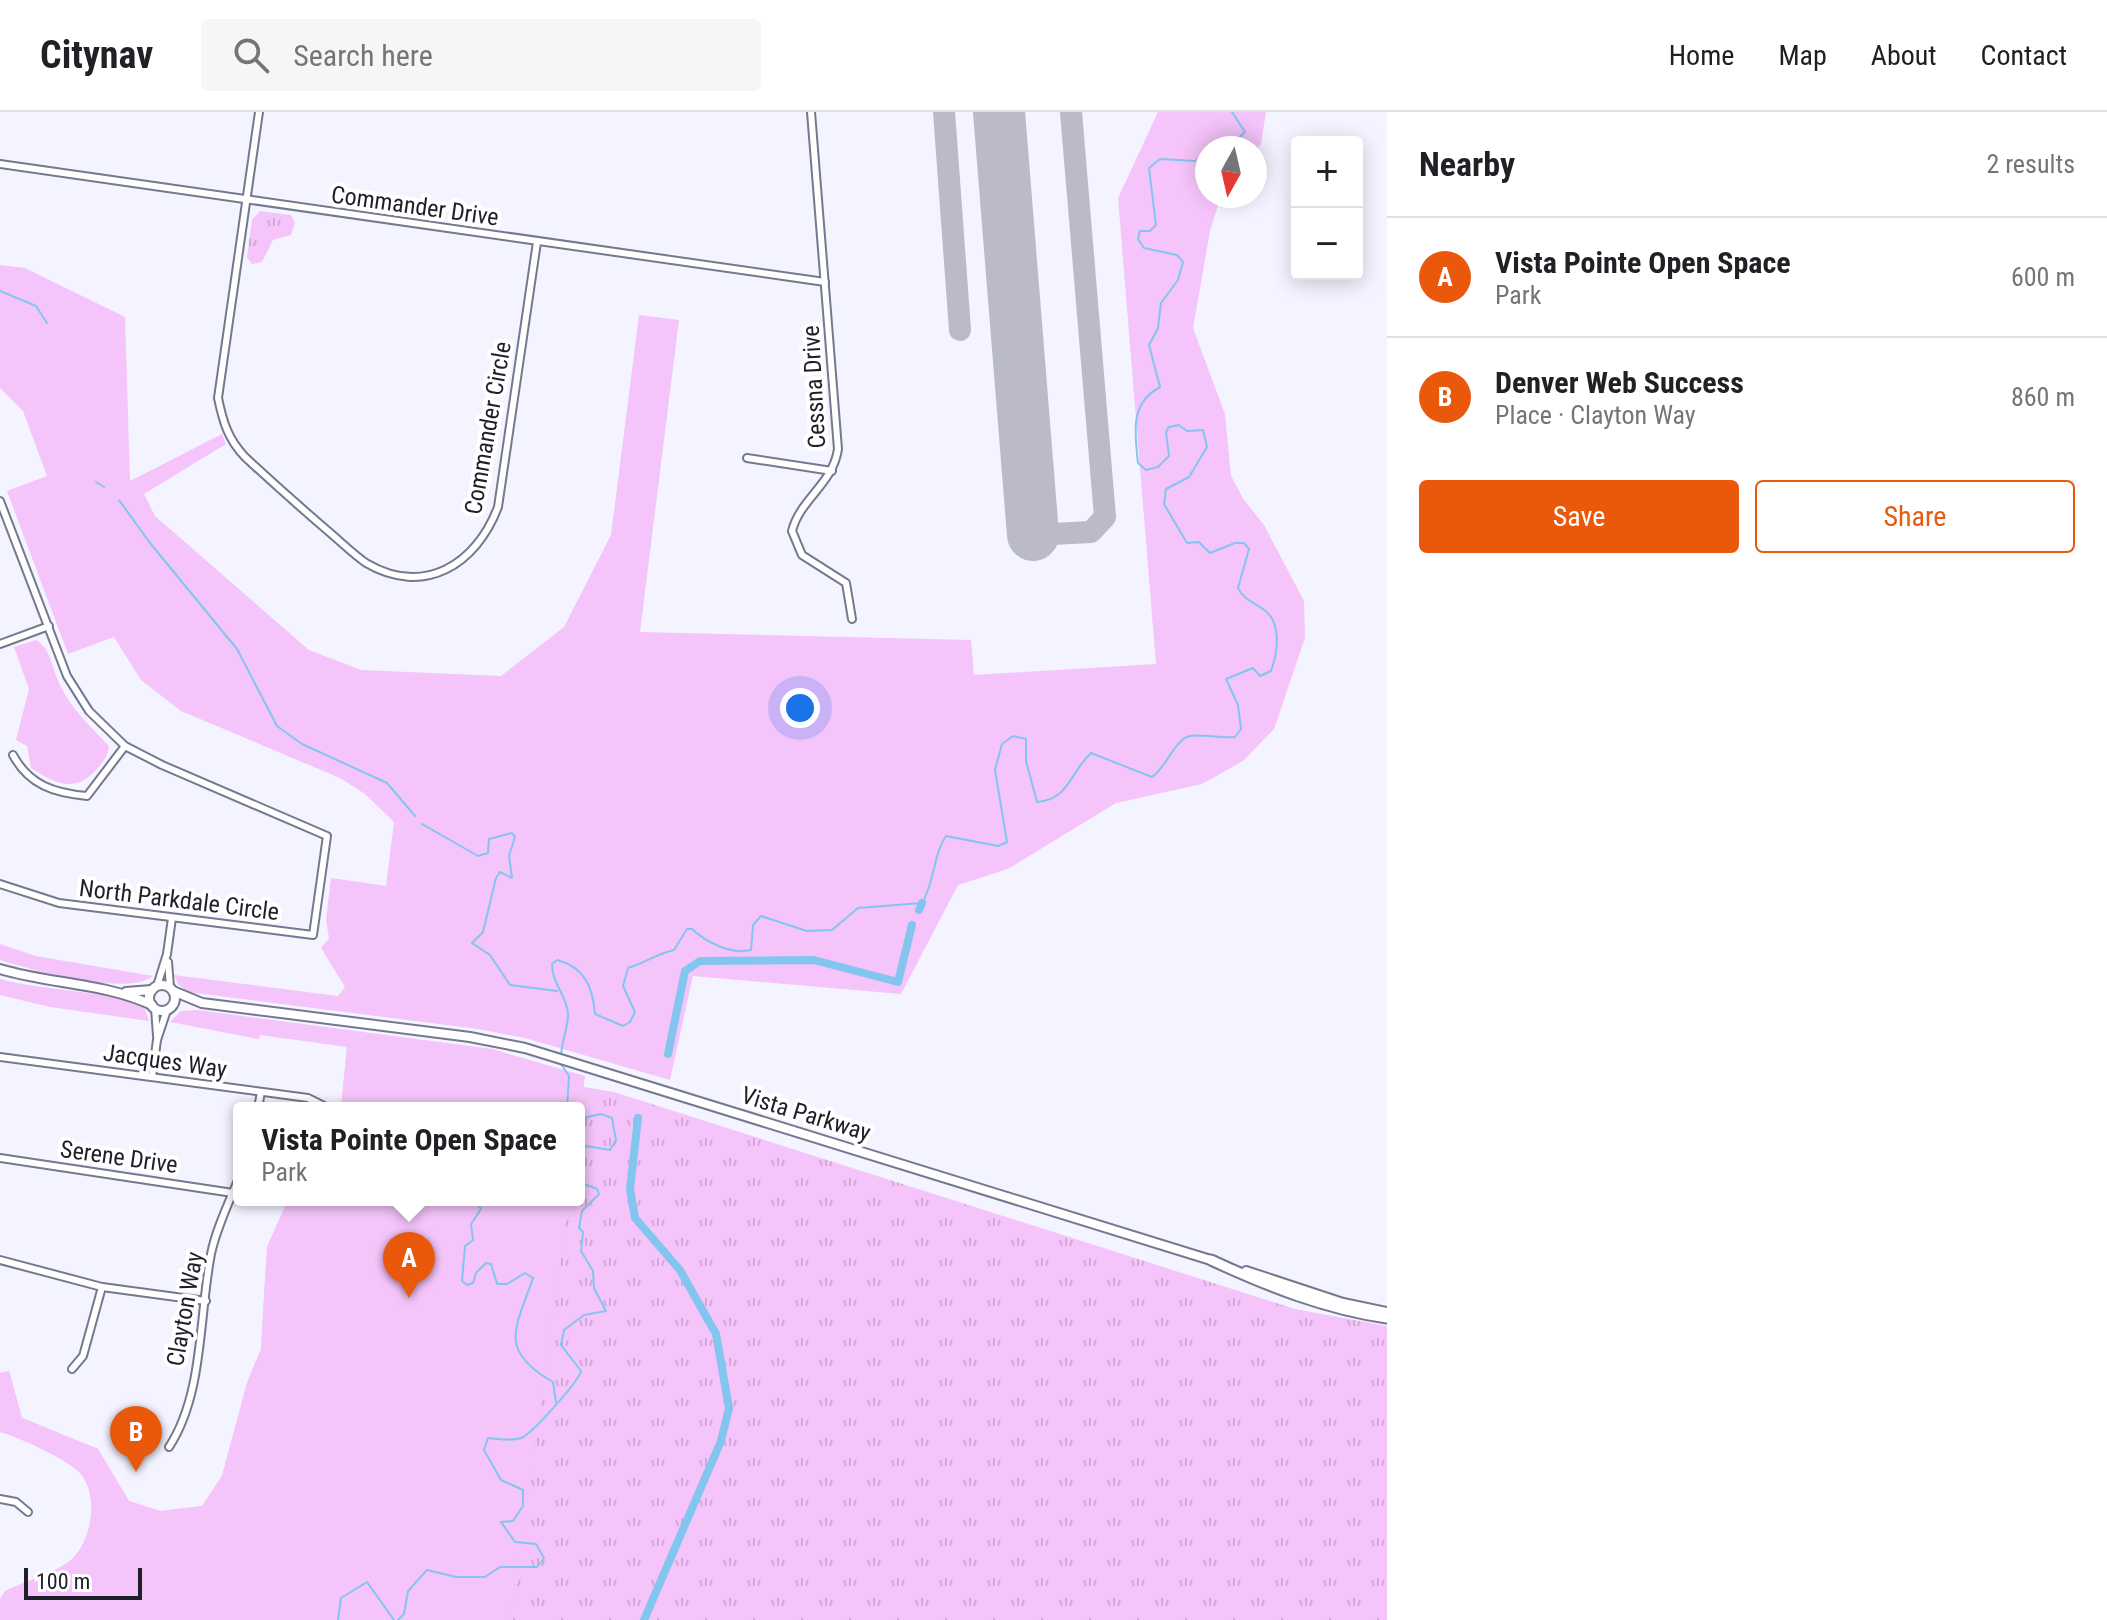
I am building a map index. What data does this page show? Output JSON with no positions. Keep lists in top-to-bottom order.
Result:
{
  "streets": {
    "street": [
      "Commander Drive",
      "Cessna Drive",
      "Commander Circle",
      "North Parkdale Circle",
      "Jacques Way",
      "Vista Parkway",
      "Serene Drive",
      "Clayton Way"
    ]
  },
  "crossings": [
    ["Commander Drive", "Cessna Drive"],
    ["Commander Drive", "Commander Circle"],
    ["Serene Drive", "Clayton Way"]
  ],
  "scale_bar": "100 m",
  "north": "bottom",
  "page": {
    "header": "Citynav",
    "search": "Search here",
    "nav": [
      "Home",
      "Map",
      "About",
      "Contact"
    ],
    "heading": ["Nearby", "2 results"],
    "map_buttons": ["+", "−"],
    "list": [
      {
        "mark": "A",
        "name": "Vista Pointe Open Space",
        "note": "Park",
        "value": "600 m"
      },
      {
        "mark": "B",
        "name": "Denver Web Success",
        "note": "Place · Clayton Way",
        "value": "860 m"
      }
    ],
    "buttons": ["Save", "Share"],
    "popup": ["Vista Pointe Open Space", "Park"],
    "pins": ["A", "B"],
    "scale": "100 m"
  }
}
